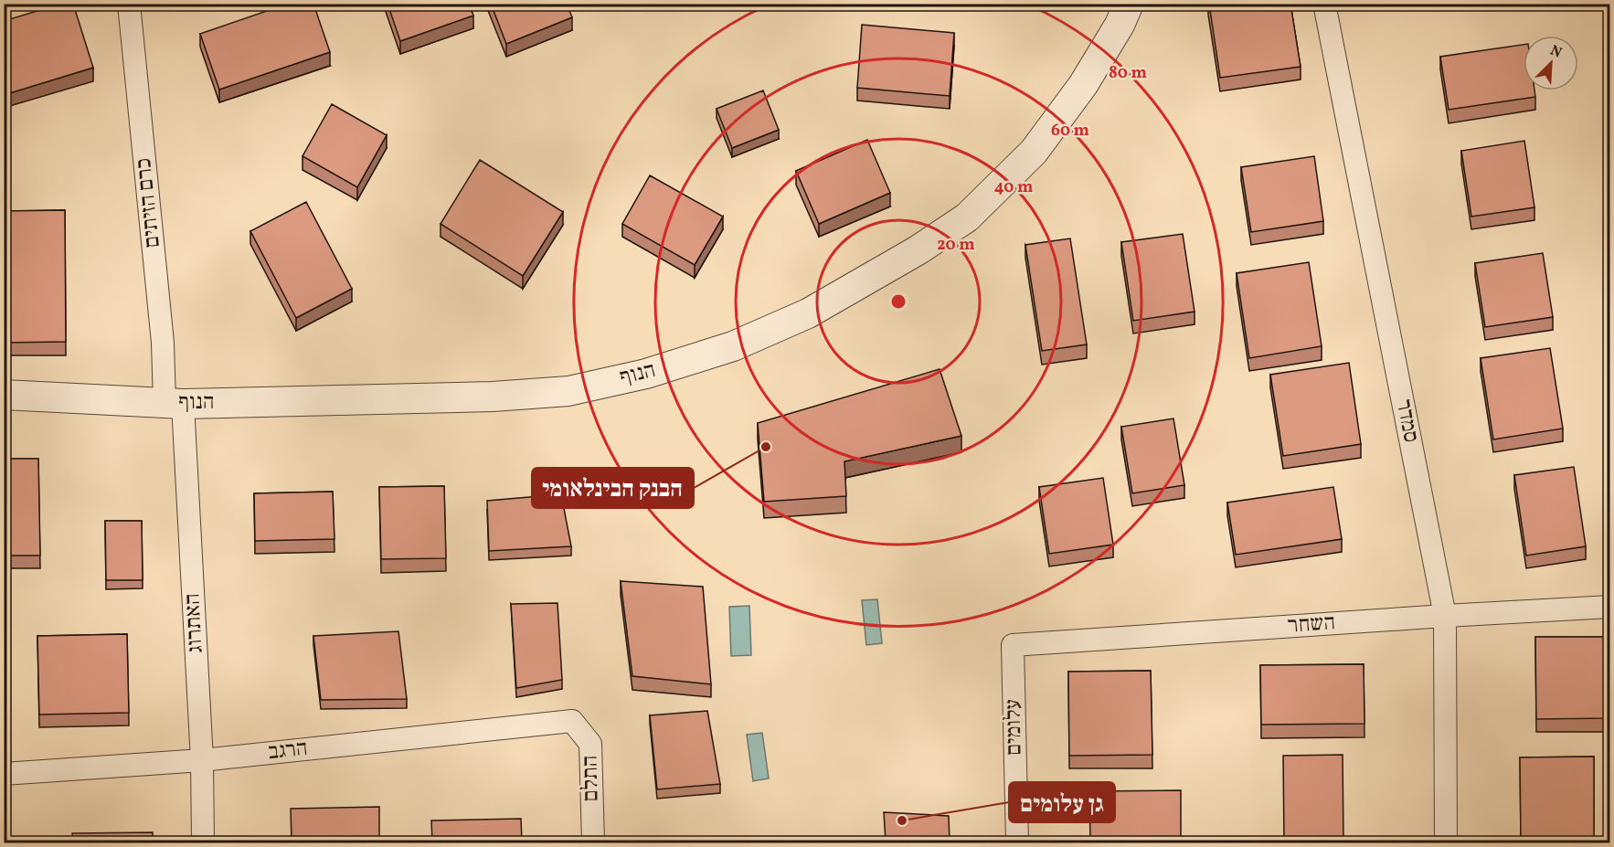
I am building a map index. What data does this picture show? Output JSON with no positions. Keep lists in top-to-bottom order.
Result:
{
  "streets": {
    "street": [
      "כרם הזיתים",
      "הנוף",
      "סמדר",
      "האתרוג",
      "השחר",
      "עלומים",
      "הרגב",
      "התלם"
    ]
  },
  "crossings": [
    ["כרם הזיתים", "הנוף"],
    ["כרם הזיתים", "האתרוג"],
    ["הנוף", "האתרוג"],
    ["סמדר", "השחר"],
    ["האתרוג", "הרגב"],
    ["השחר", "עלומים"],
    ["הרגב", "התלם"]
  ],
  "places": ["הבנק הבינלאומי", "גן עלומים"],
  "north": "top right",
  "rings": [
    "80 m",
    "60 m",
    "40 m",
    "20 m"
  ]
}
